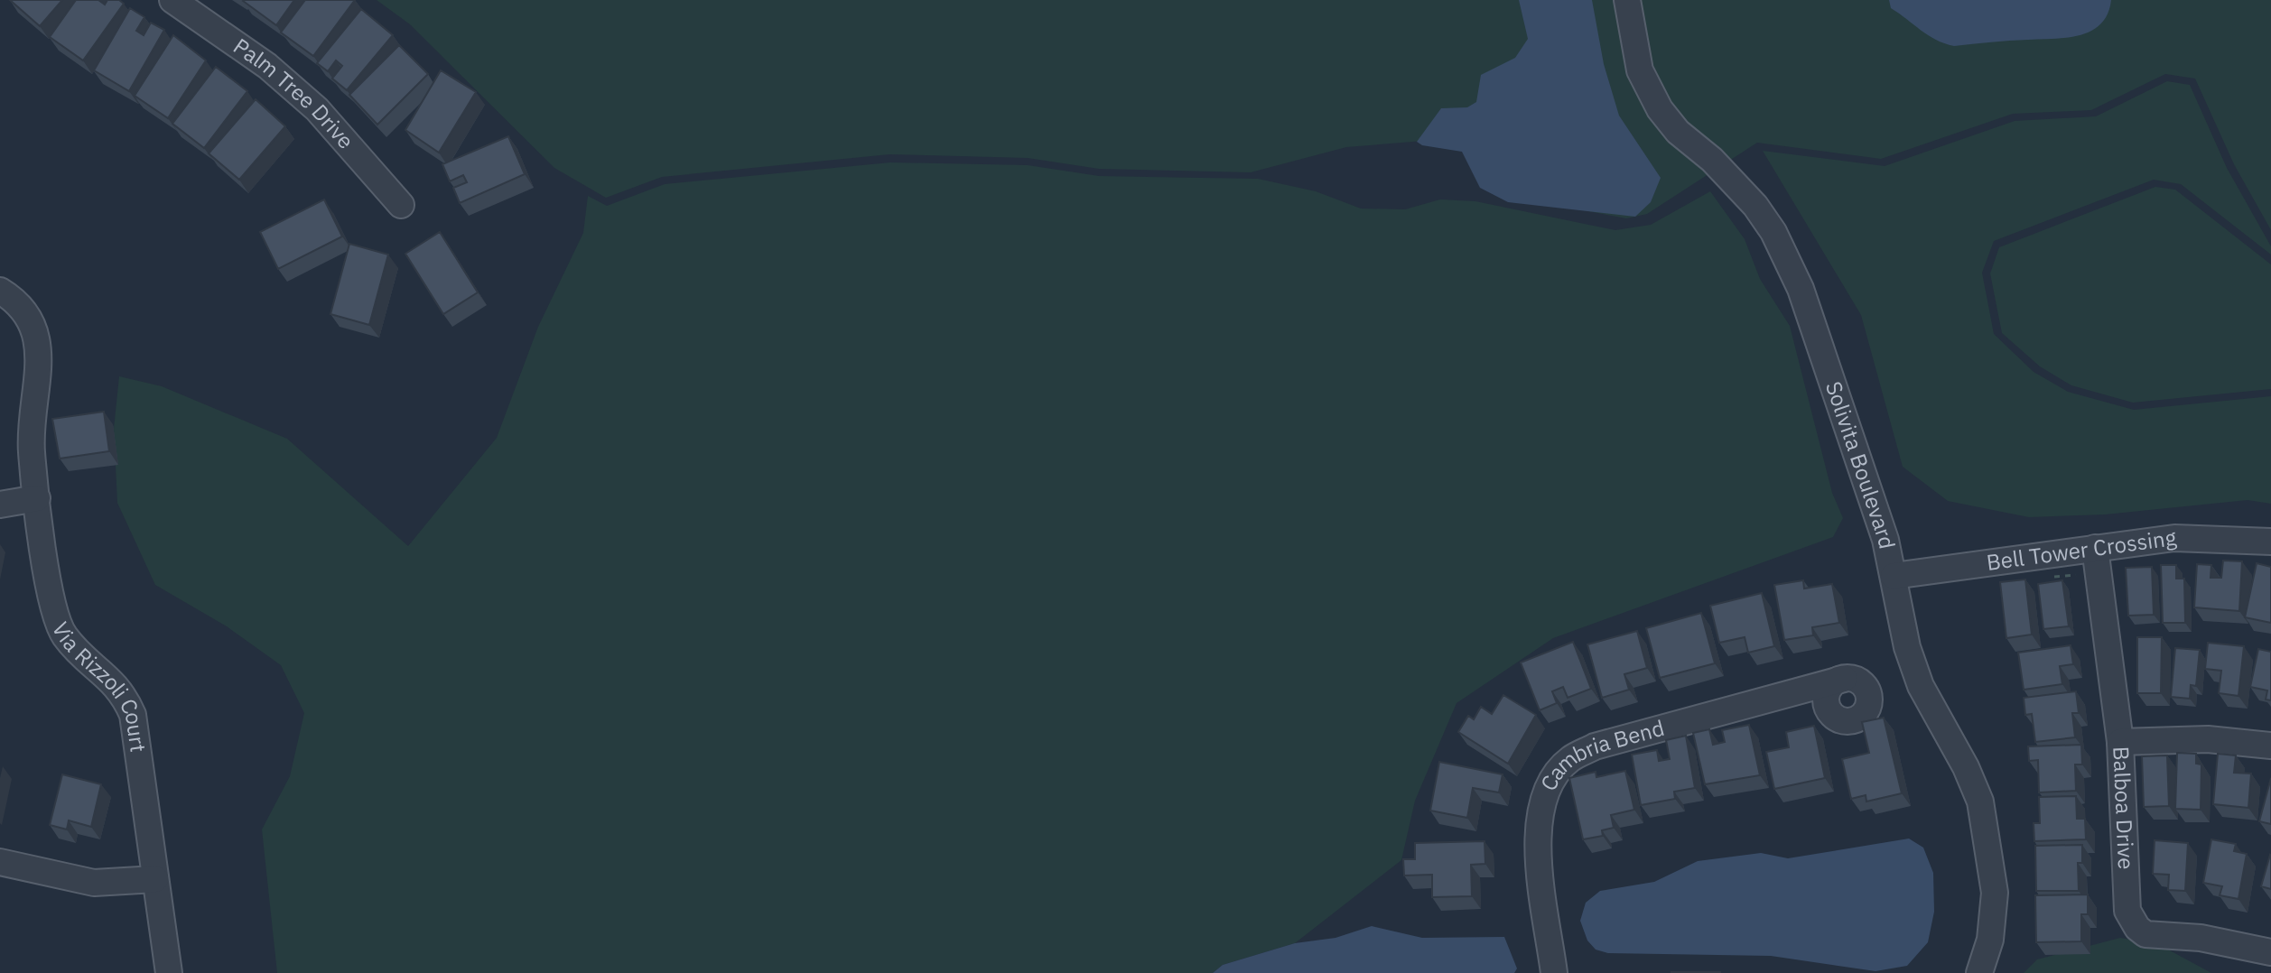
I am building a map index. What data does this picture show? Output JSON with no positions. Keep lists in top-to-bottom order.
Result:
{
  "streets": {
    "street": [
      "Palm Tree Drive",
      "Solivita Boulevard",
      "Bell Tower Crossing",
      "Via Rizzoli Court",
      "Cambria Bend",
      "Balboa Drive"
    ]
  },
  "crossings": [
    ["Solivita Boulevard", "Bell Tower Crossing"],
    ["Bell Tower Crossing", "Balboa Drive"]
  ]
}
